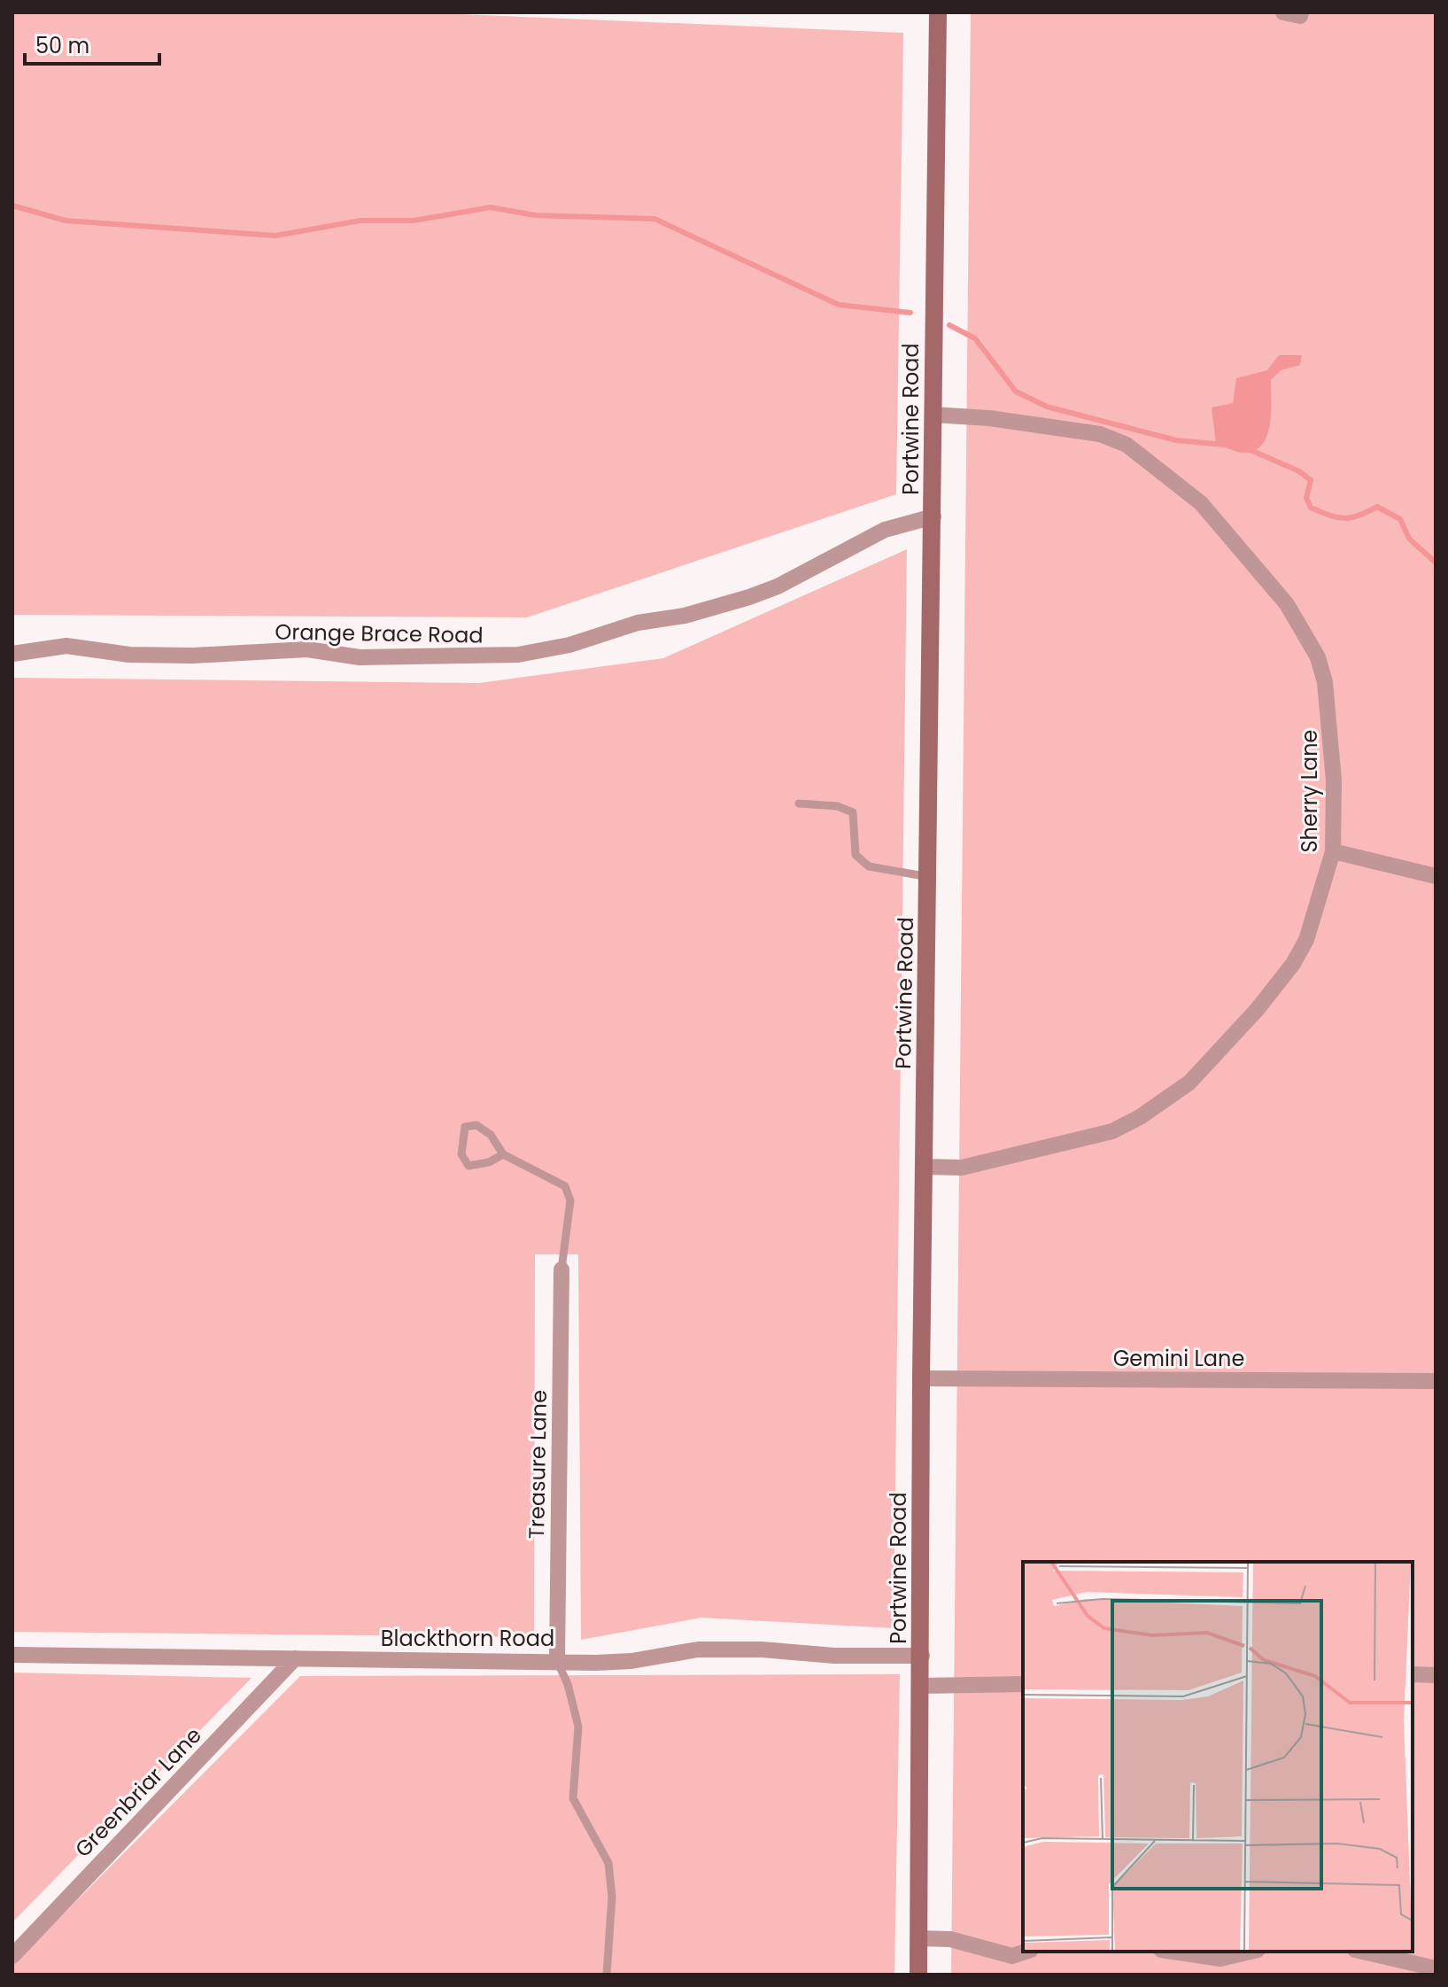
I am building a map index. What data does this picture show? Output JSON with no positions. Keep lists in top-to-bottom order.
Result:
{
  "streets": {
    "street": [
      "Portwine Road",
      "Orange Brace Road",
      "Sherry Lane",
      "Gemini Lane",
      "Treasure Lane",
      "Blackthorn Road",
      "Greenbriar Lane"
    ]
  },
  "crossings": [
    ["Portwine Road", "Orange Brace Road"],
    ["Portwine Road", "Sherry Lane"],
    ["Portwine Road", "Gemini Lane"],
    ["Portwine Road", "Blackthorn Road"],
    ["Treasure Lane", "Blackthorn Road"],
    ["Blackthorn Road", "Greenbriar Lane"]
  ],
  "scale_bar": "50 m"
}
